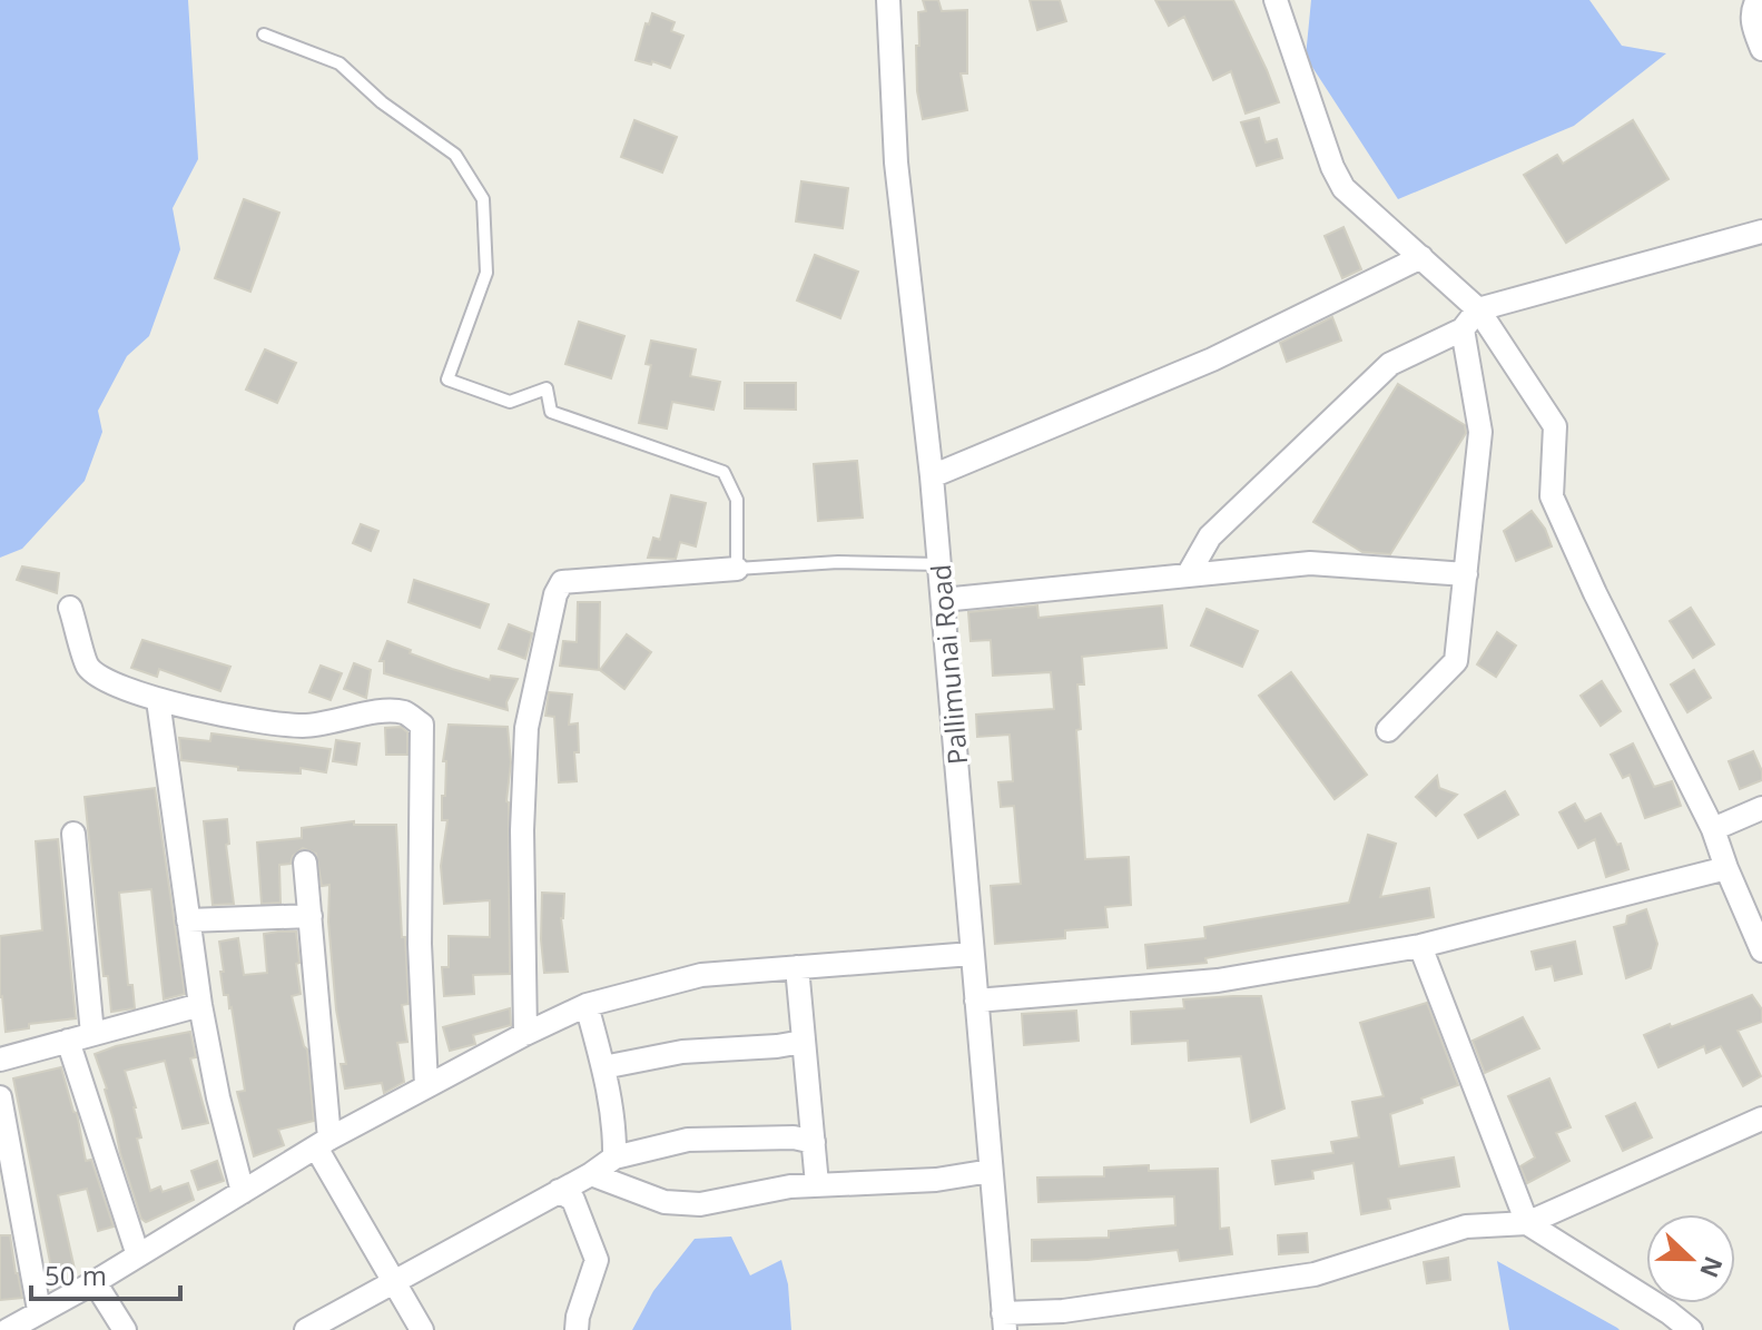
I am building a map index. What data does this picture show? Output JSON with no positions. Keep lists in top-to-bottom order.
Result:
{
  "streets": {
    "street": ["Pallimunai Road"]
  },
  "scale_bar": "50 m",
  "north": "right"
}
